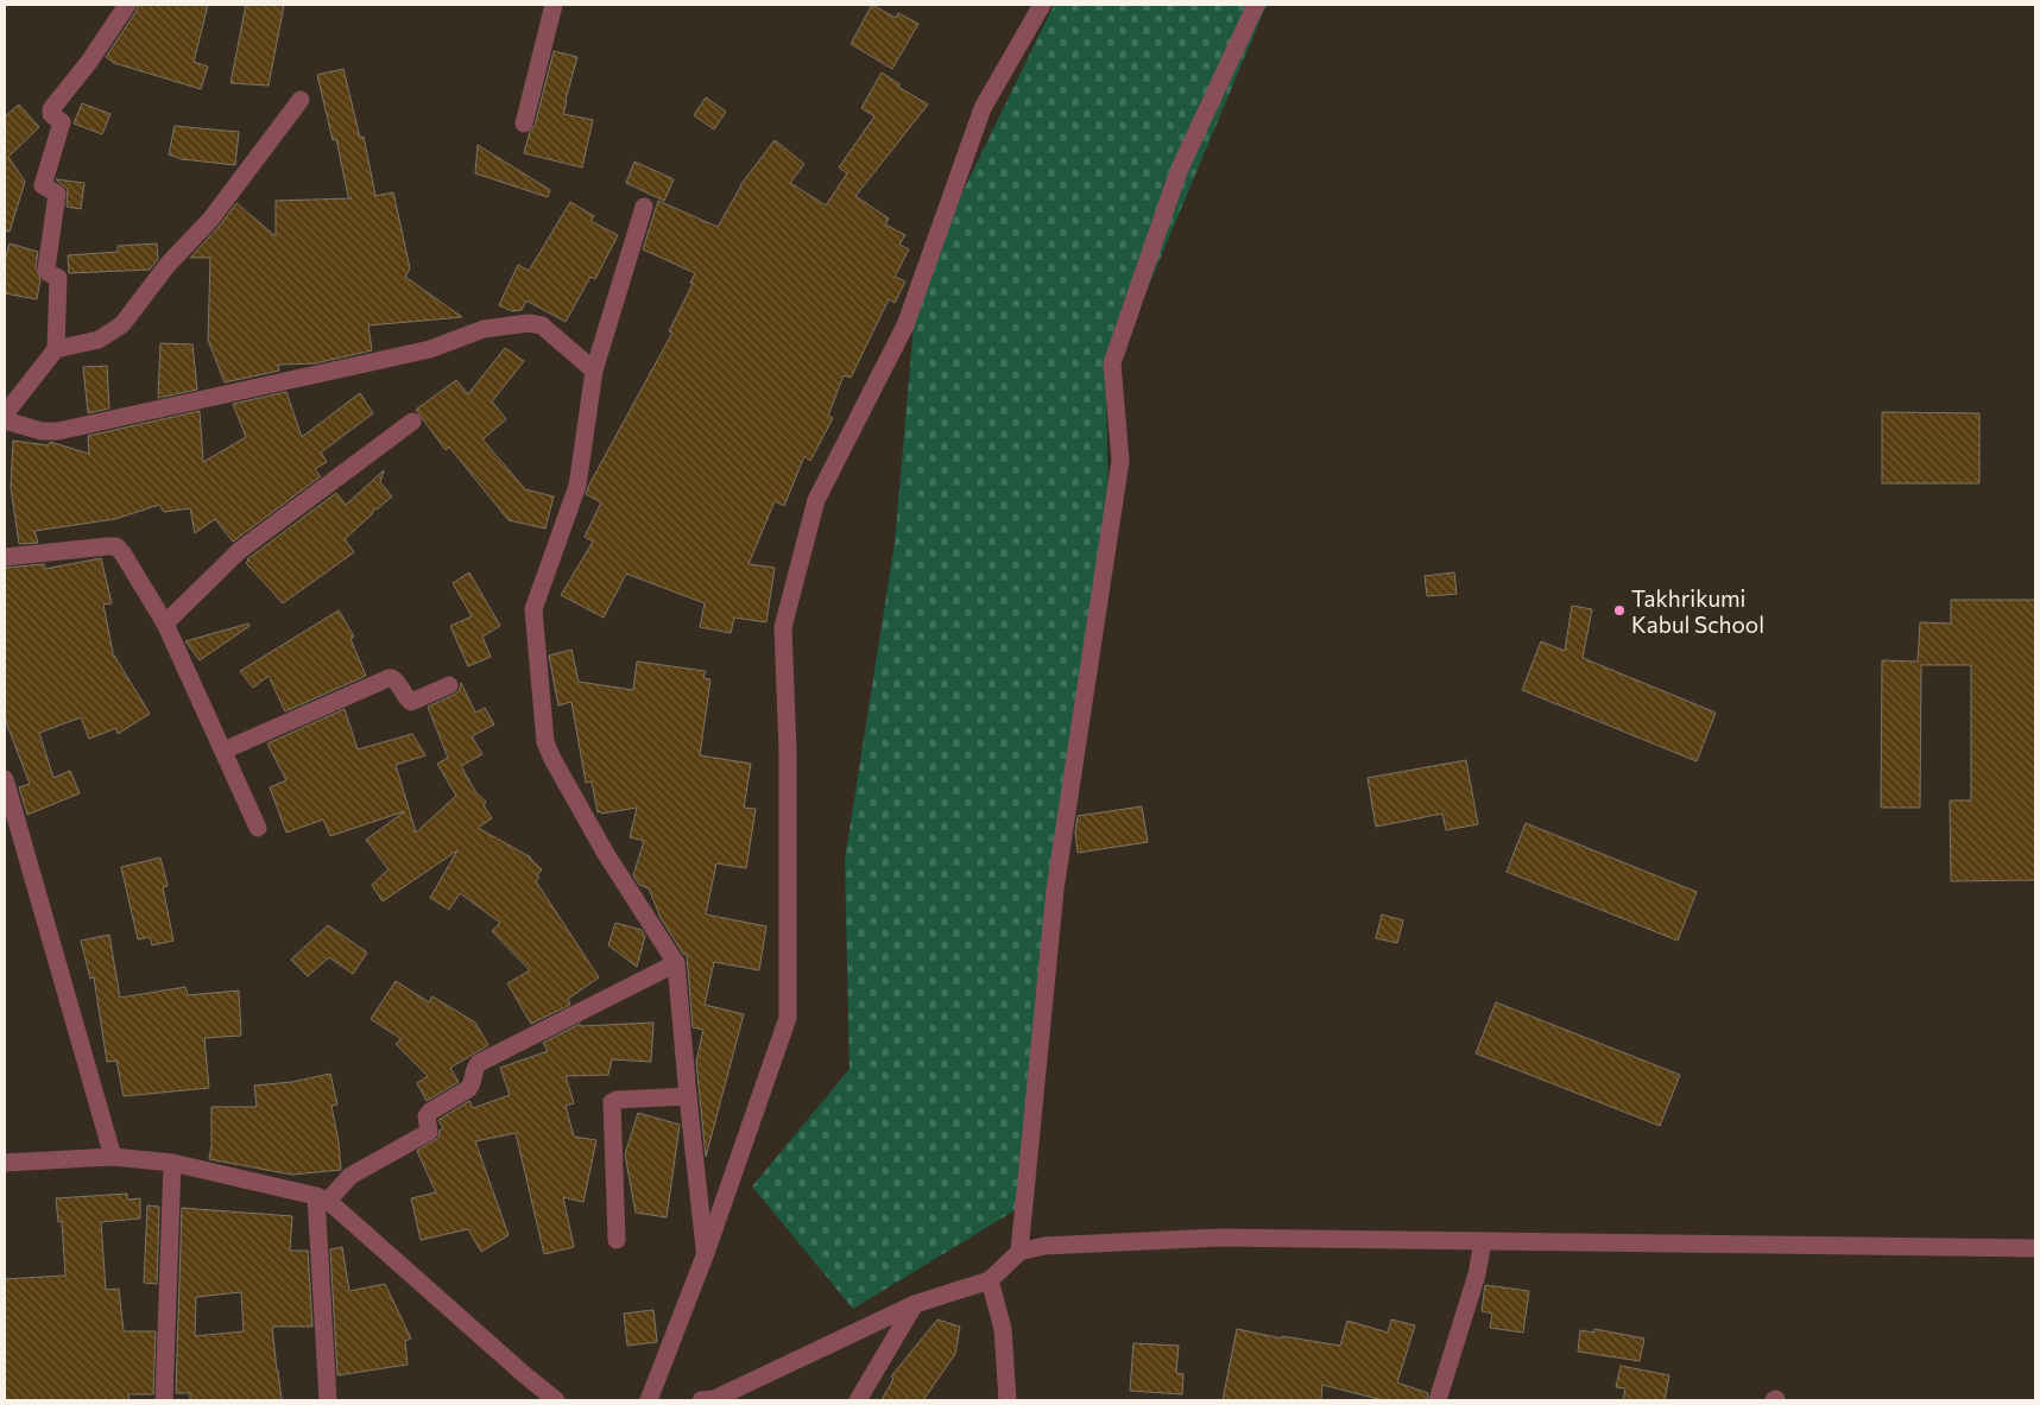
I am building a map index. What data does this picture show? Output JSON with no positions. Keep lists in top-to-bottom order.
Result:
{
  "places": ["Takhrikumi Kabul School"]
}
